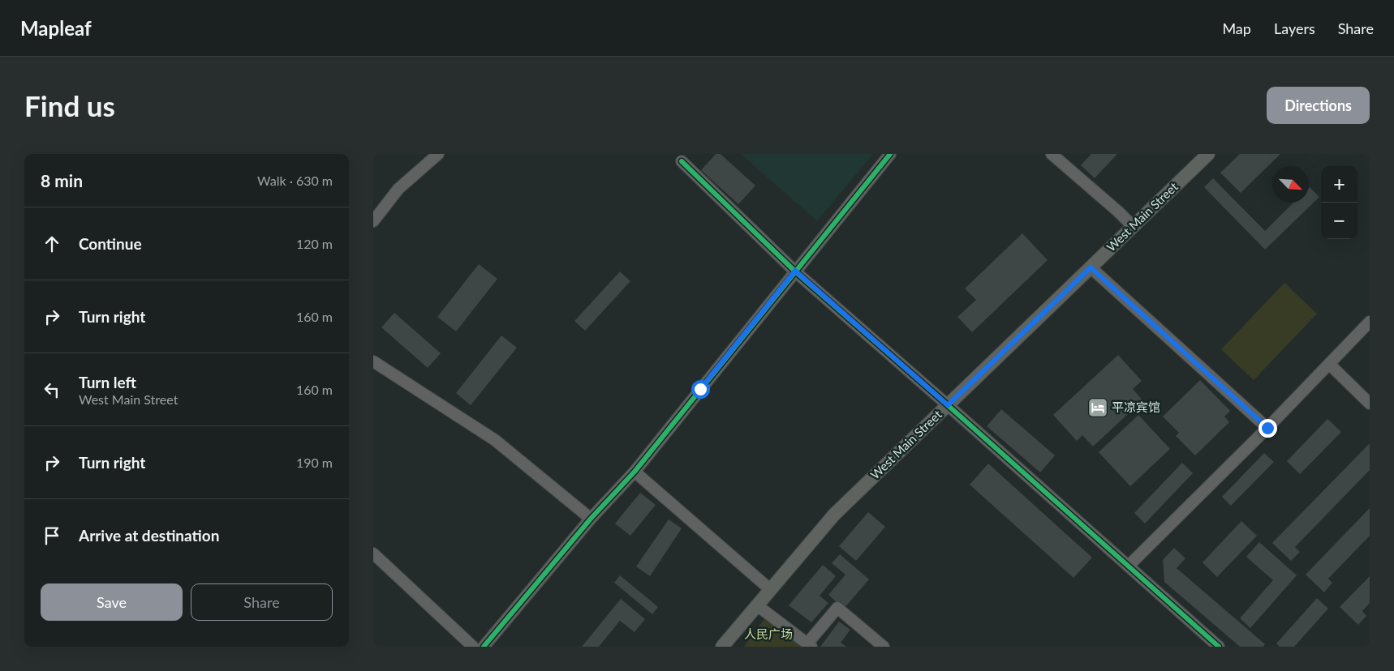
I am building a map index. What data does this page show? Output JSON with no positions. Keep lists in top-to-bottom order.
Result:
{
  "streets": {
    "main road": ["West Main Street"]
  },
  "parks": ["人民广场"],
  "places": {
    "hotel": ["平凉宾馆"]
  },
  "north": "bottom right",
  "page": {
    "header": "Mapleaf",
    "nav": ["Map", "Layers", "Share"],
    "buttons": [
      "Directions",
      ["Save", "Share"]
    ],
    "title": "Find us",
    "heading": ["8 min", "Walk · 630 m"],
    "map_buttons": ["+", "−"],
    "list": [
      ["Continue", "120 m"],
      ["Turn right", "160 m"],
      ["Turn left", "West Main Street", "160 m"],
      ["Turn right", "190 m"],
      "Arrive at destination"
    ]
  }
}
